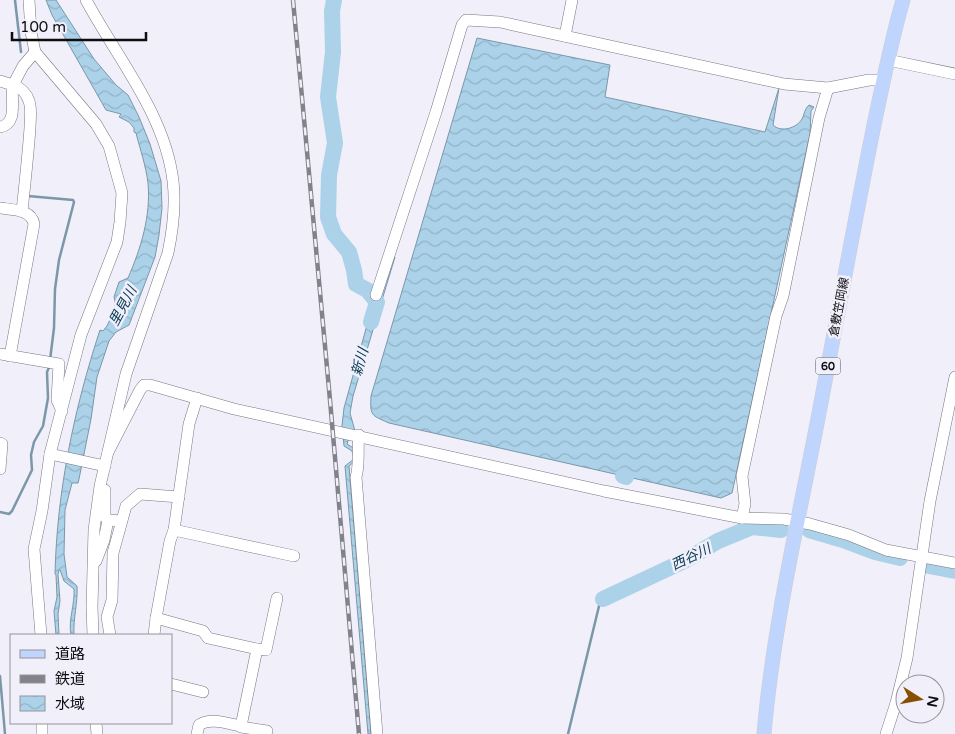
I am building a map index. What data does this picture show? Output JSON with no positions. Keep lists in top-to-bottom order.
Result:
{
  "streets": {
    "main road": ["倉敷笠岡線", "60"]
  },
  "water": ["里見川", "新川", "西谷川"],
  "legend": ["道路", "鉄道", "水域"],
  "scale_bar": "100 m",
  "north": "right"
}
